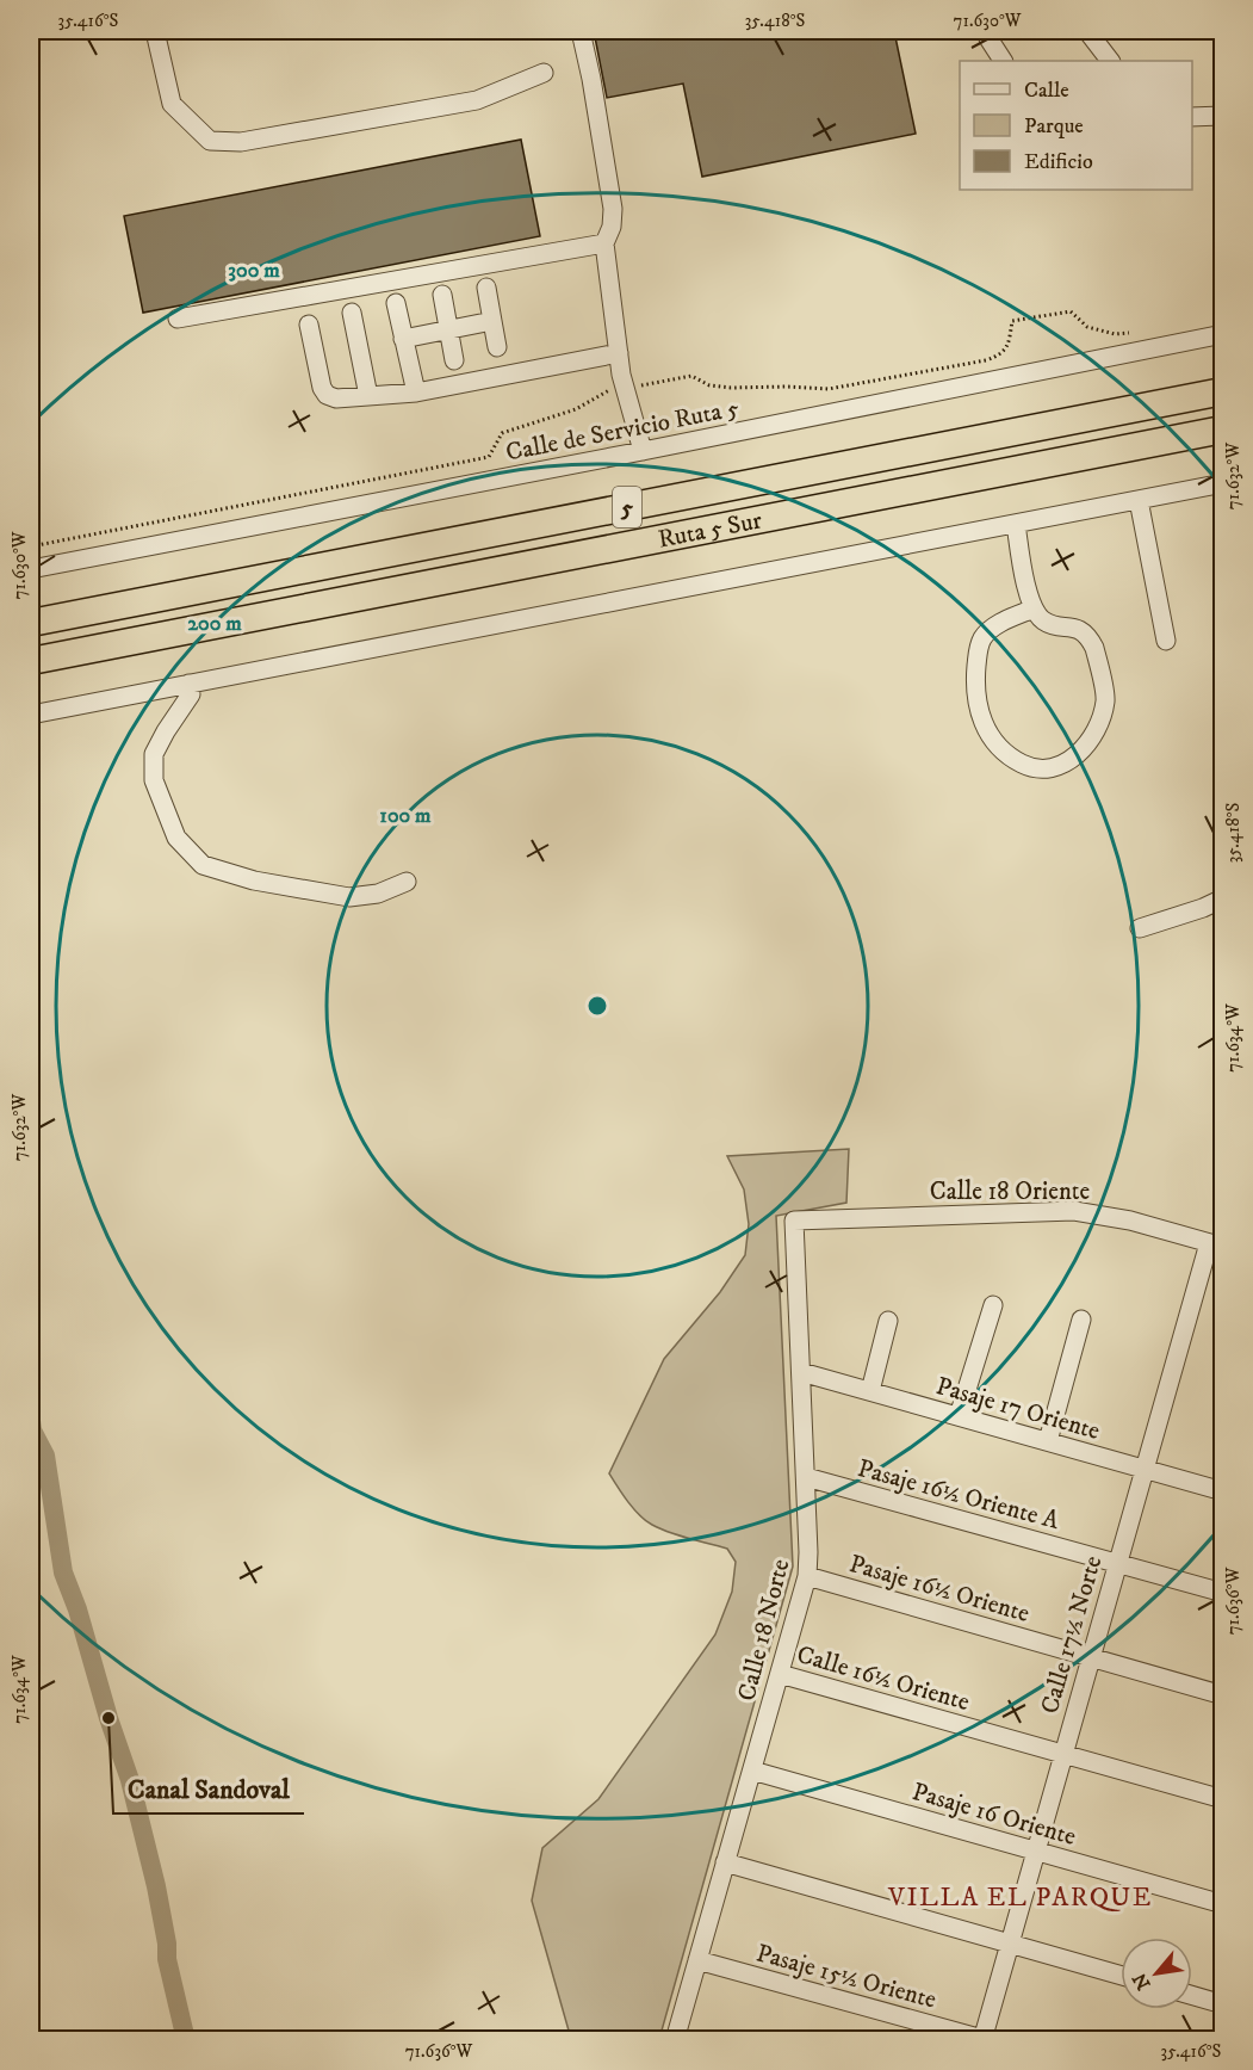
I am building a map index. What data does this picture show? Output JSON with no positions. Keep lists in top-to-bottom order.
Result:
{
  "streets": {
    "highway": ["5", "Ruta 5 Sur"],
    "street": [
      "Calle de Servicio Ruta 5",
      "Calle 18 Oriente",
      "Pasaje 17 Oriente",
      "Pasaje 16½ Oriente A",
      "Pasaje 16½ Oriente",
      "Calle 18 Norte",
      "Calle 17½ Norte",
      "Calle 16½ Oriente",
      "Pasaje 16 Oriente",
      "Pasaje 15½ Oriente"
    ]
  },
  "crossings": [
    ["Calle 18 Oriente", "Calle 18 Norte"],
    ["Calle 18 Oriente", "Calle 17½ Norte"],
    ["Pasaje 17 Oriente", "Calle 18 Norte"],
    ["Pasaje 17 Oriente", "Calle 17½ Norte"],
    ["Pasaje 16½ Oriente A", "Calle 18 Norte"],
    ["Pasaje 16½ Oriente A", "Calle 17½ Norte"],
    ["Pasaje 16½ Oriente", "Calle 18 Norte"],
    ["Pasaje 16½ Oriente", "Calle 17½ Norte"],
    ["Calle 18 Norte", "Calle 16½ Oriente"],
    ["Calle 18 Norte", "Pasaje 16 Oriente"],
    ["Calle 18 Norte", "Pasaje 15½ Oriente"],
    ["Calle 17½ Norte", "Calle 16½ Oriente"],
    ["Calle 17½ Norte", "Pasaje 16 Oriente"],
    ["Calle 17½ Norte", "Pasaje 15½ Oriente"]
  ],
  "districts": ["VILLA EL PARQUE"],
  "places": ["Canal Sandoval"],
  "legend": ["Calle", "Parque", "Edificio"],
  "north": "bottom left",
  "coordinates": [
    "35.416°S",
    "35.418°S",
    "71.630°W",
    "71.632°W",
    "71.634°W",
    "71.636°W"
  ],
  "rings": ["300 m", "200 m", "100 m"]
}
